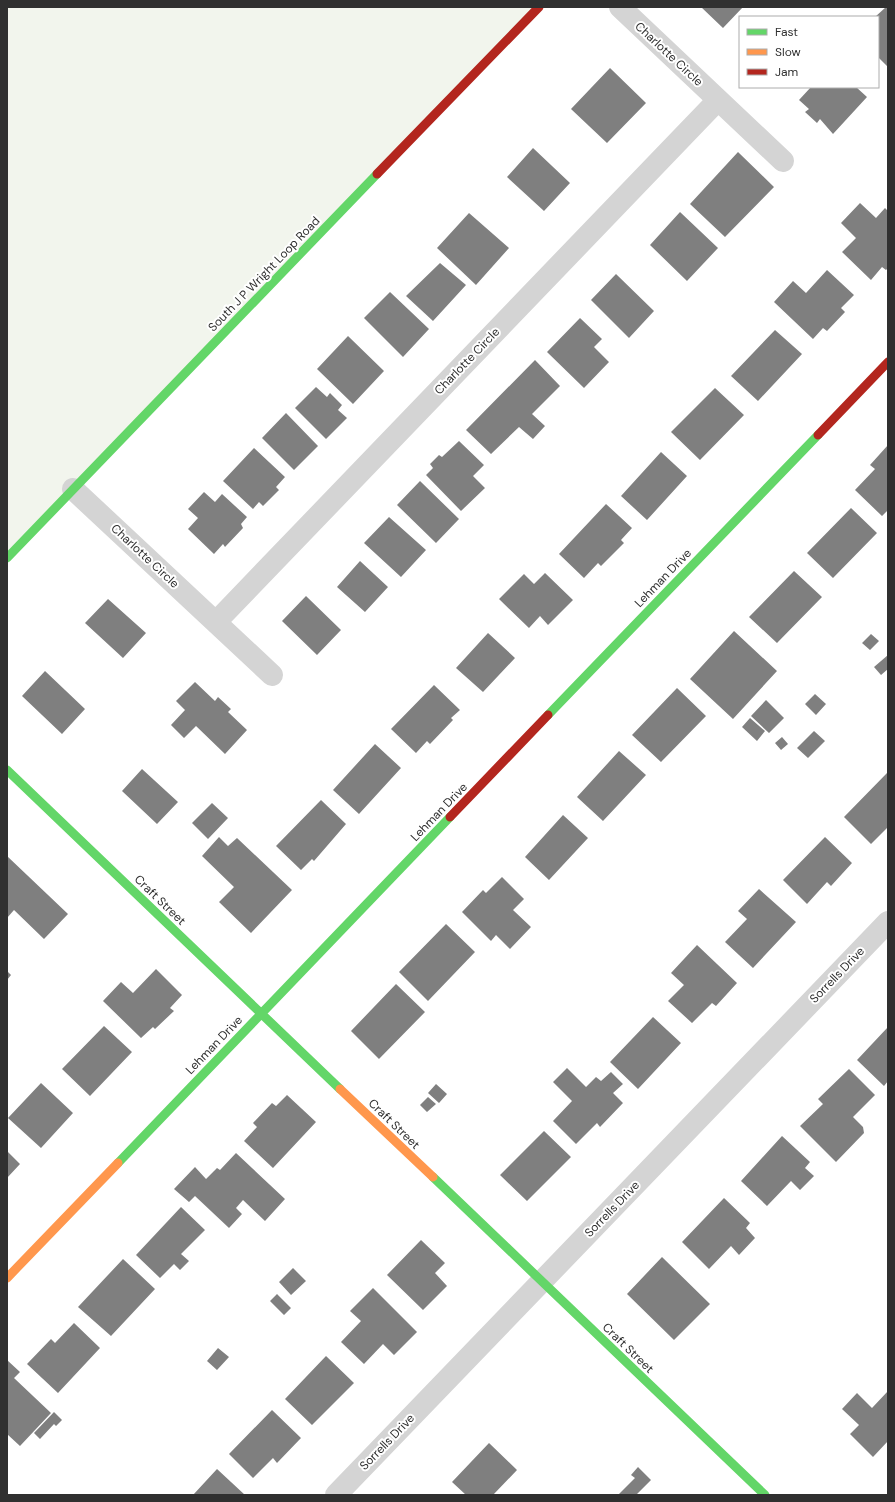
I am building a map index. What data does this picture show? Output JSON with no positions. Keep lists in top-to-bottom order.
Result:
{
  "streets": {
    "street": [
      "Charlotte Circle",
      "South J P Wright Loop Road",
      "Lehman Drive",
      "Craft Street",
      "Sorrells Drive"
    ]
  },
  "crossings": [
    ["Charlotte Circle", "South J P Wright Loop Road"],
    ["Lehman Drive", "Craft Street"],
    ["Craft Street", "Sorrells Drive"]
  ],
  "legend": ["Fast", "Slow", "Jam"]
}
